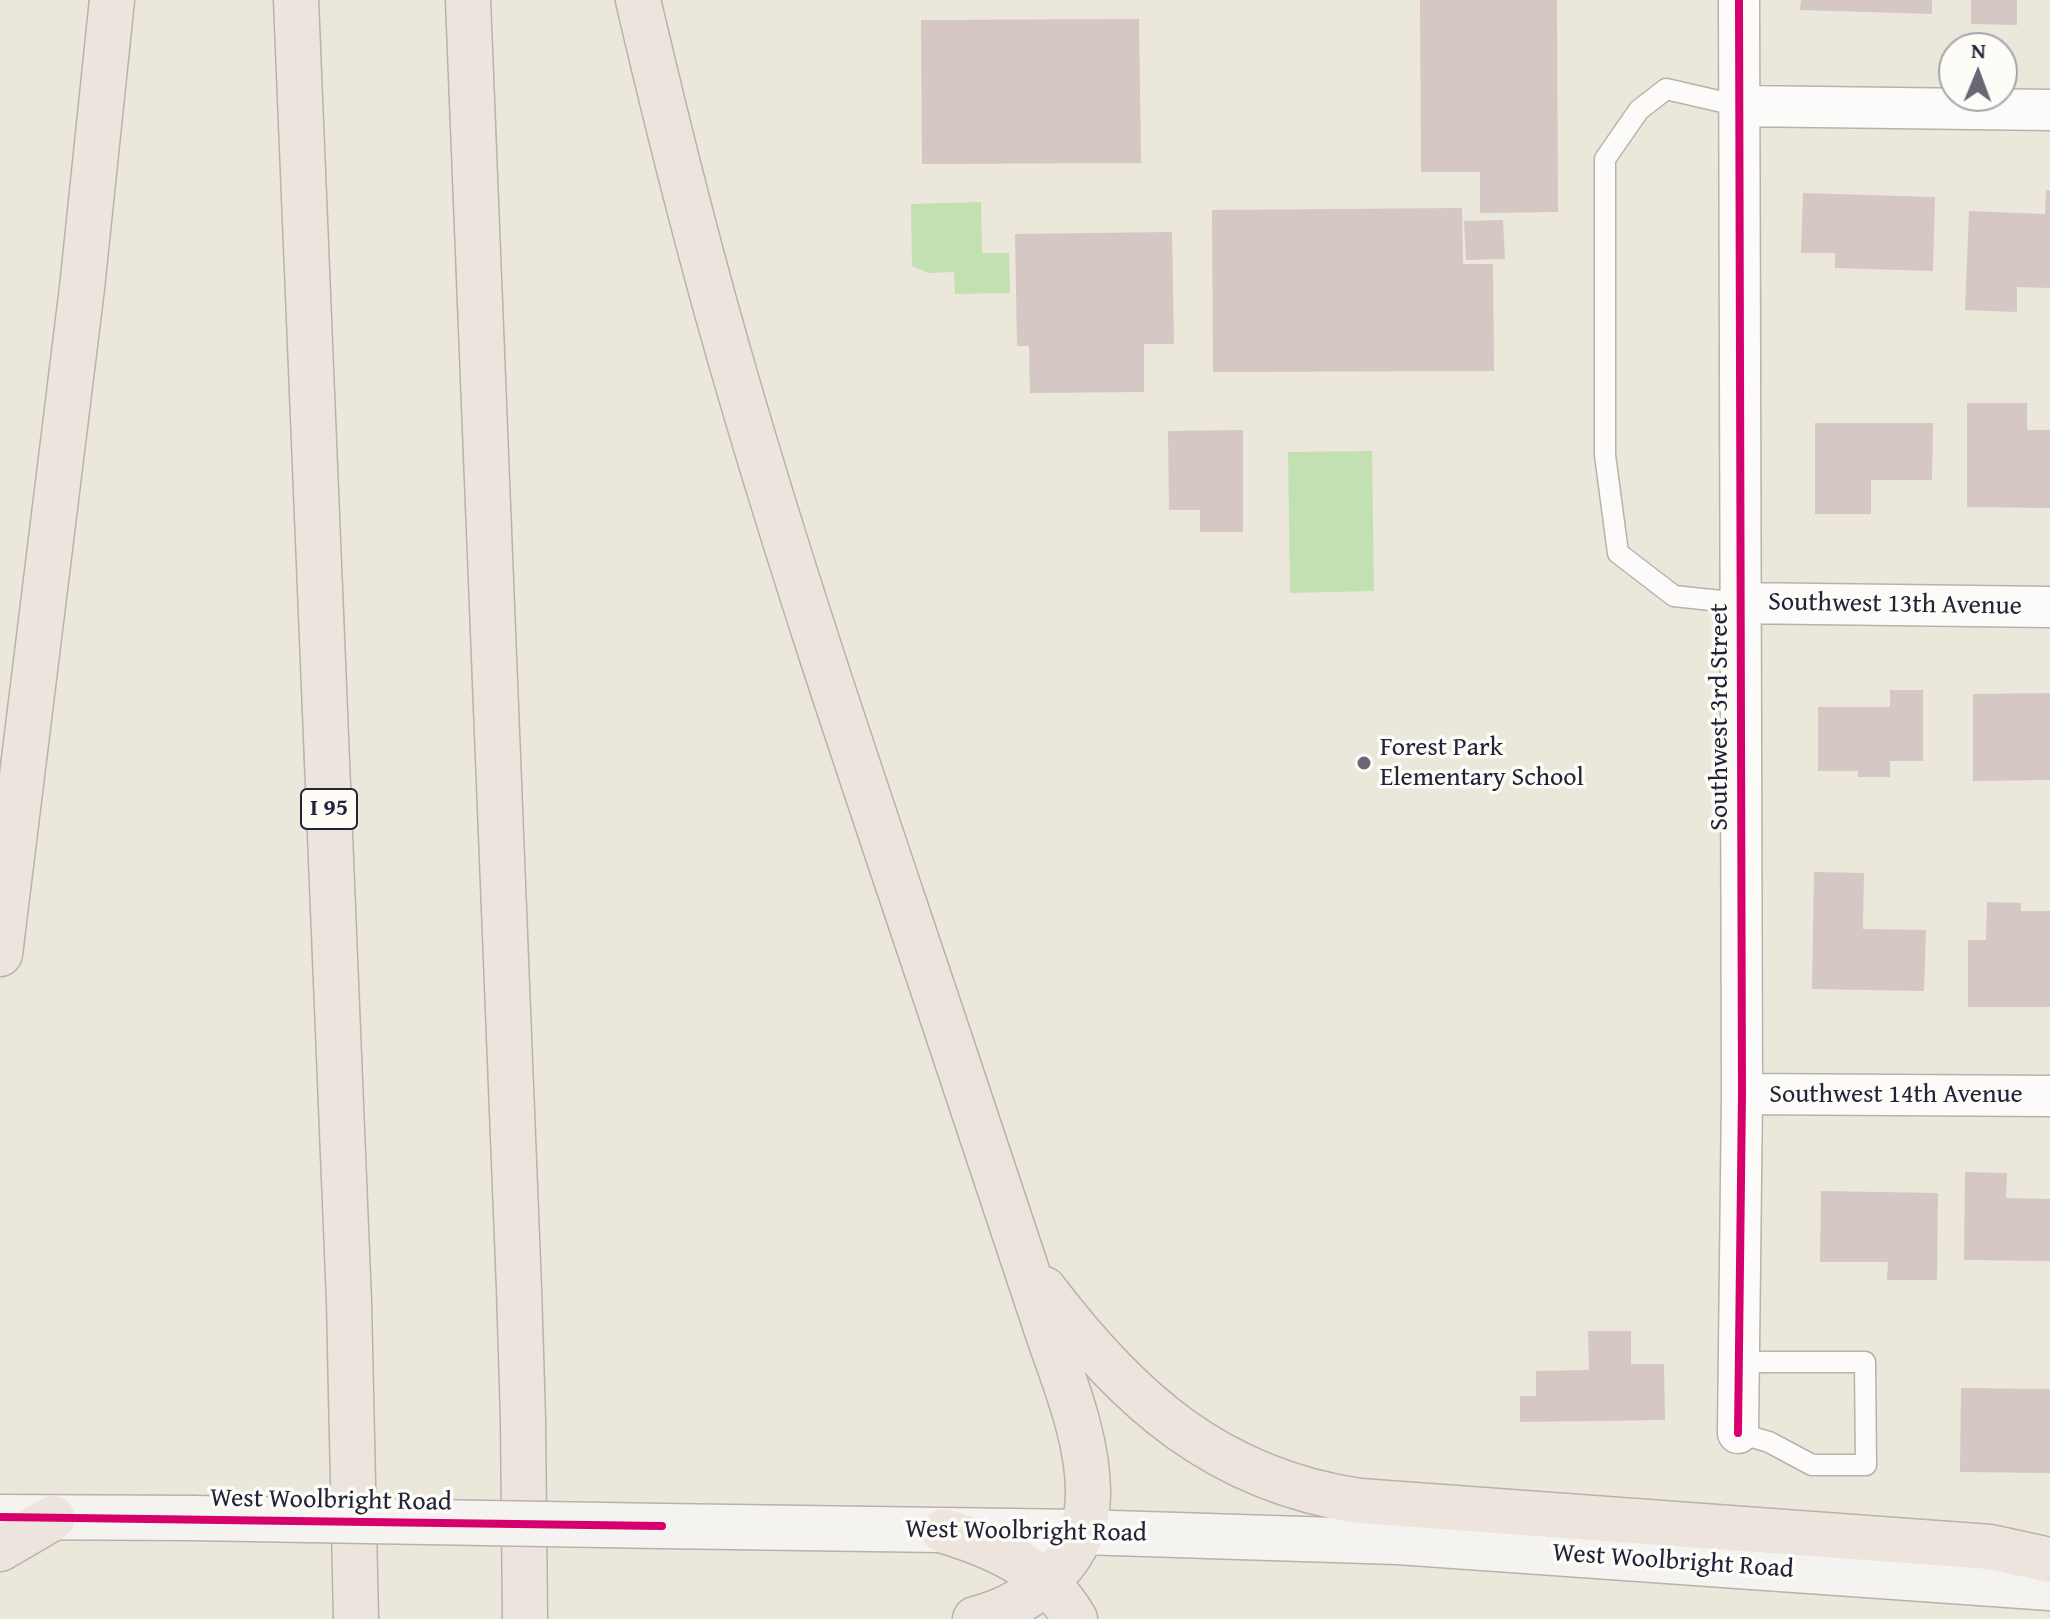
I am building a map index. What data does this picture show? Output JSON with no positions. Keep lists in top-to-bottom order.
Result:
{
  "streets": {
    "highway": ["I 95"],
    "main road": ["West Woolbright Road"],
    "street": ["Southwest 13th Avenue", "Southwest 3rd Street", "Southwest 14th Avenue"]
  },
  "crossings": [
    ["Southwest 13th Avenue", "Southwest 3rd Street"],
    ["Southwest 3rd Street", "Southwest 14th Avenue"]
  ],
  "places": ["Forest Park Elementary School"],
  "north": "top"
}
